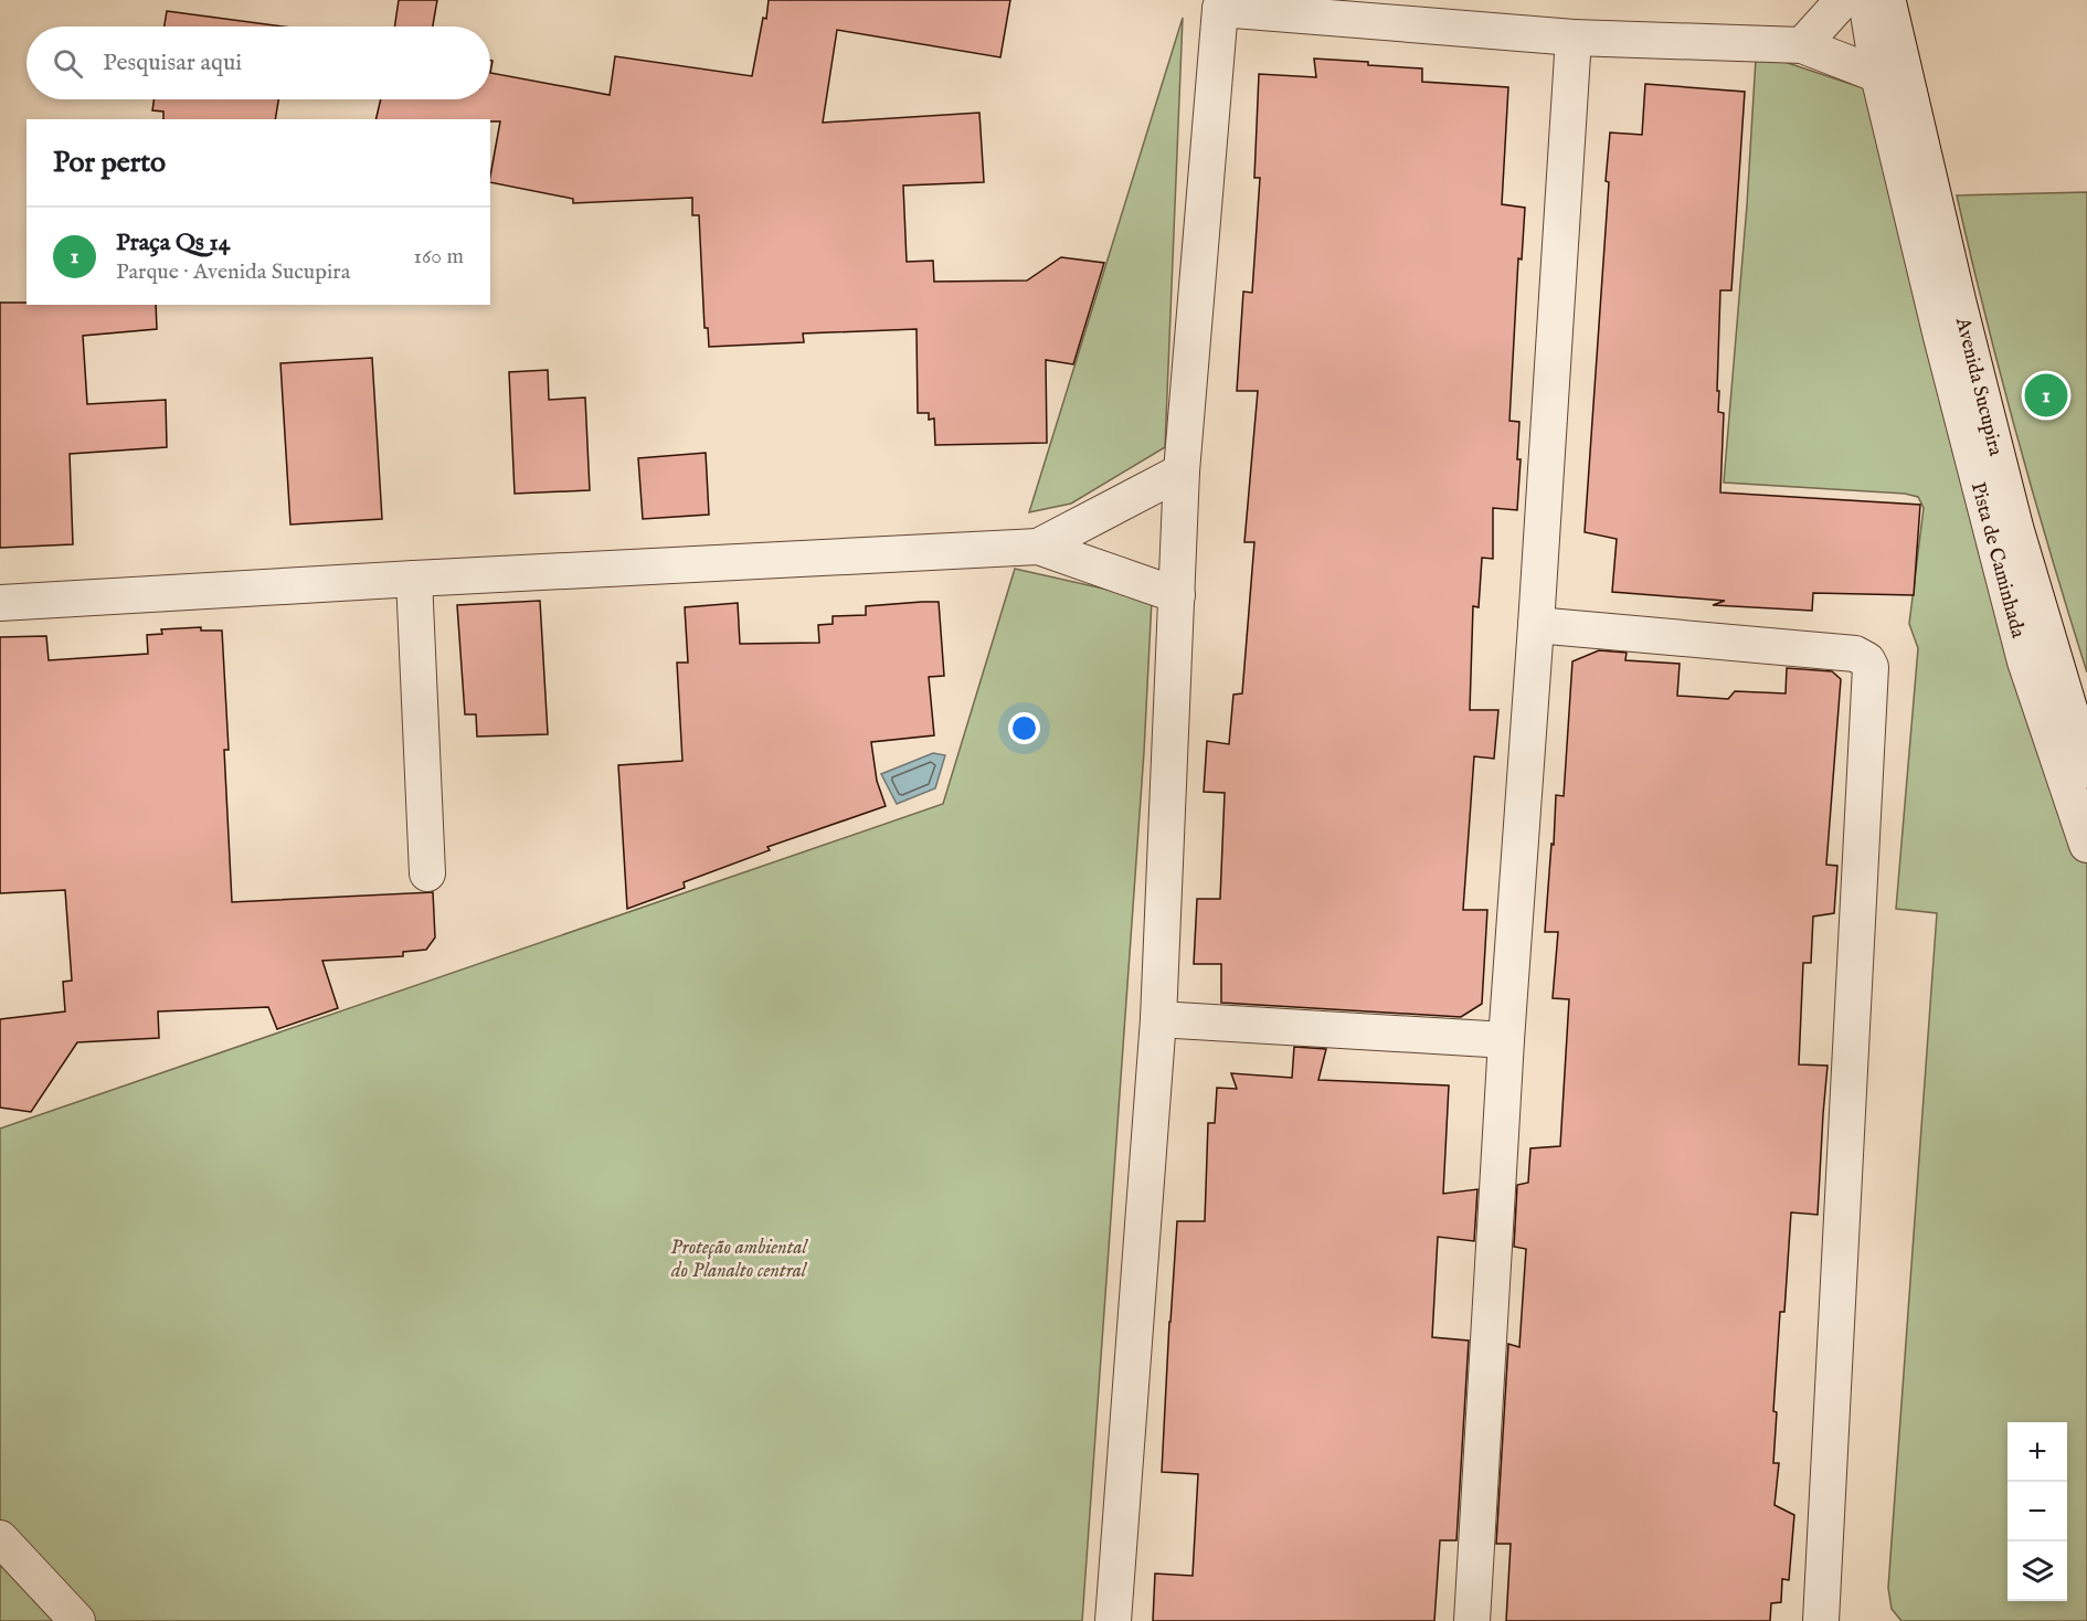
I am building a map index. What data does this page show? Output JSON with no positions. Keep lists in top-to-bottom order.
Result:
{
  "streets": {
    "street": ["Avenida Sucupira", "Pista de Caminhada"]
  },
  "crossings": [
    ["Avenida Sucupira", "Pista de Caminhada"]
  ],
  "parks": ["Proteção ambiental do Planalto central"],
  "page": {
    "search": "Pesquisar aqui",
    "heading": "Por perto",
    "list": [
      {
        "mark": "1",
        "name": "Praça Qs 14",
        "note": "Parque · Avenida Sucupira",
        "value": "160 m"
      }
    ],
    "pins": "1",
    "map_buttons": ["+", "−"]
  }
}
